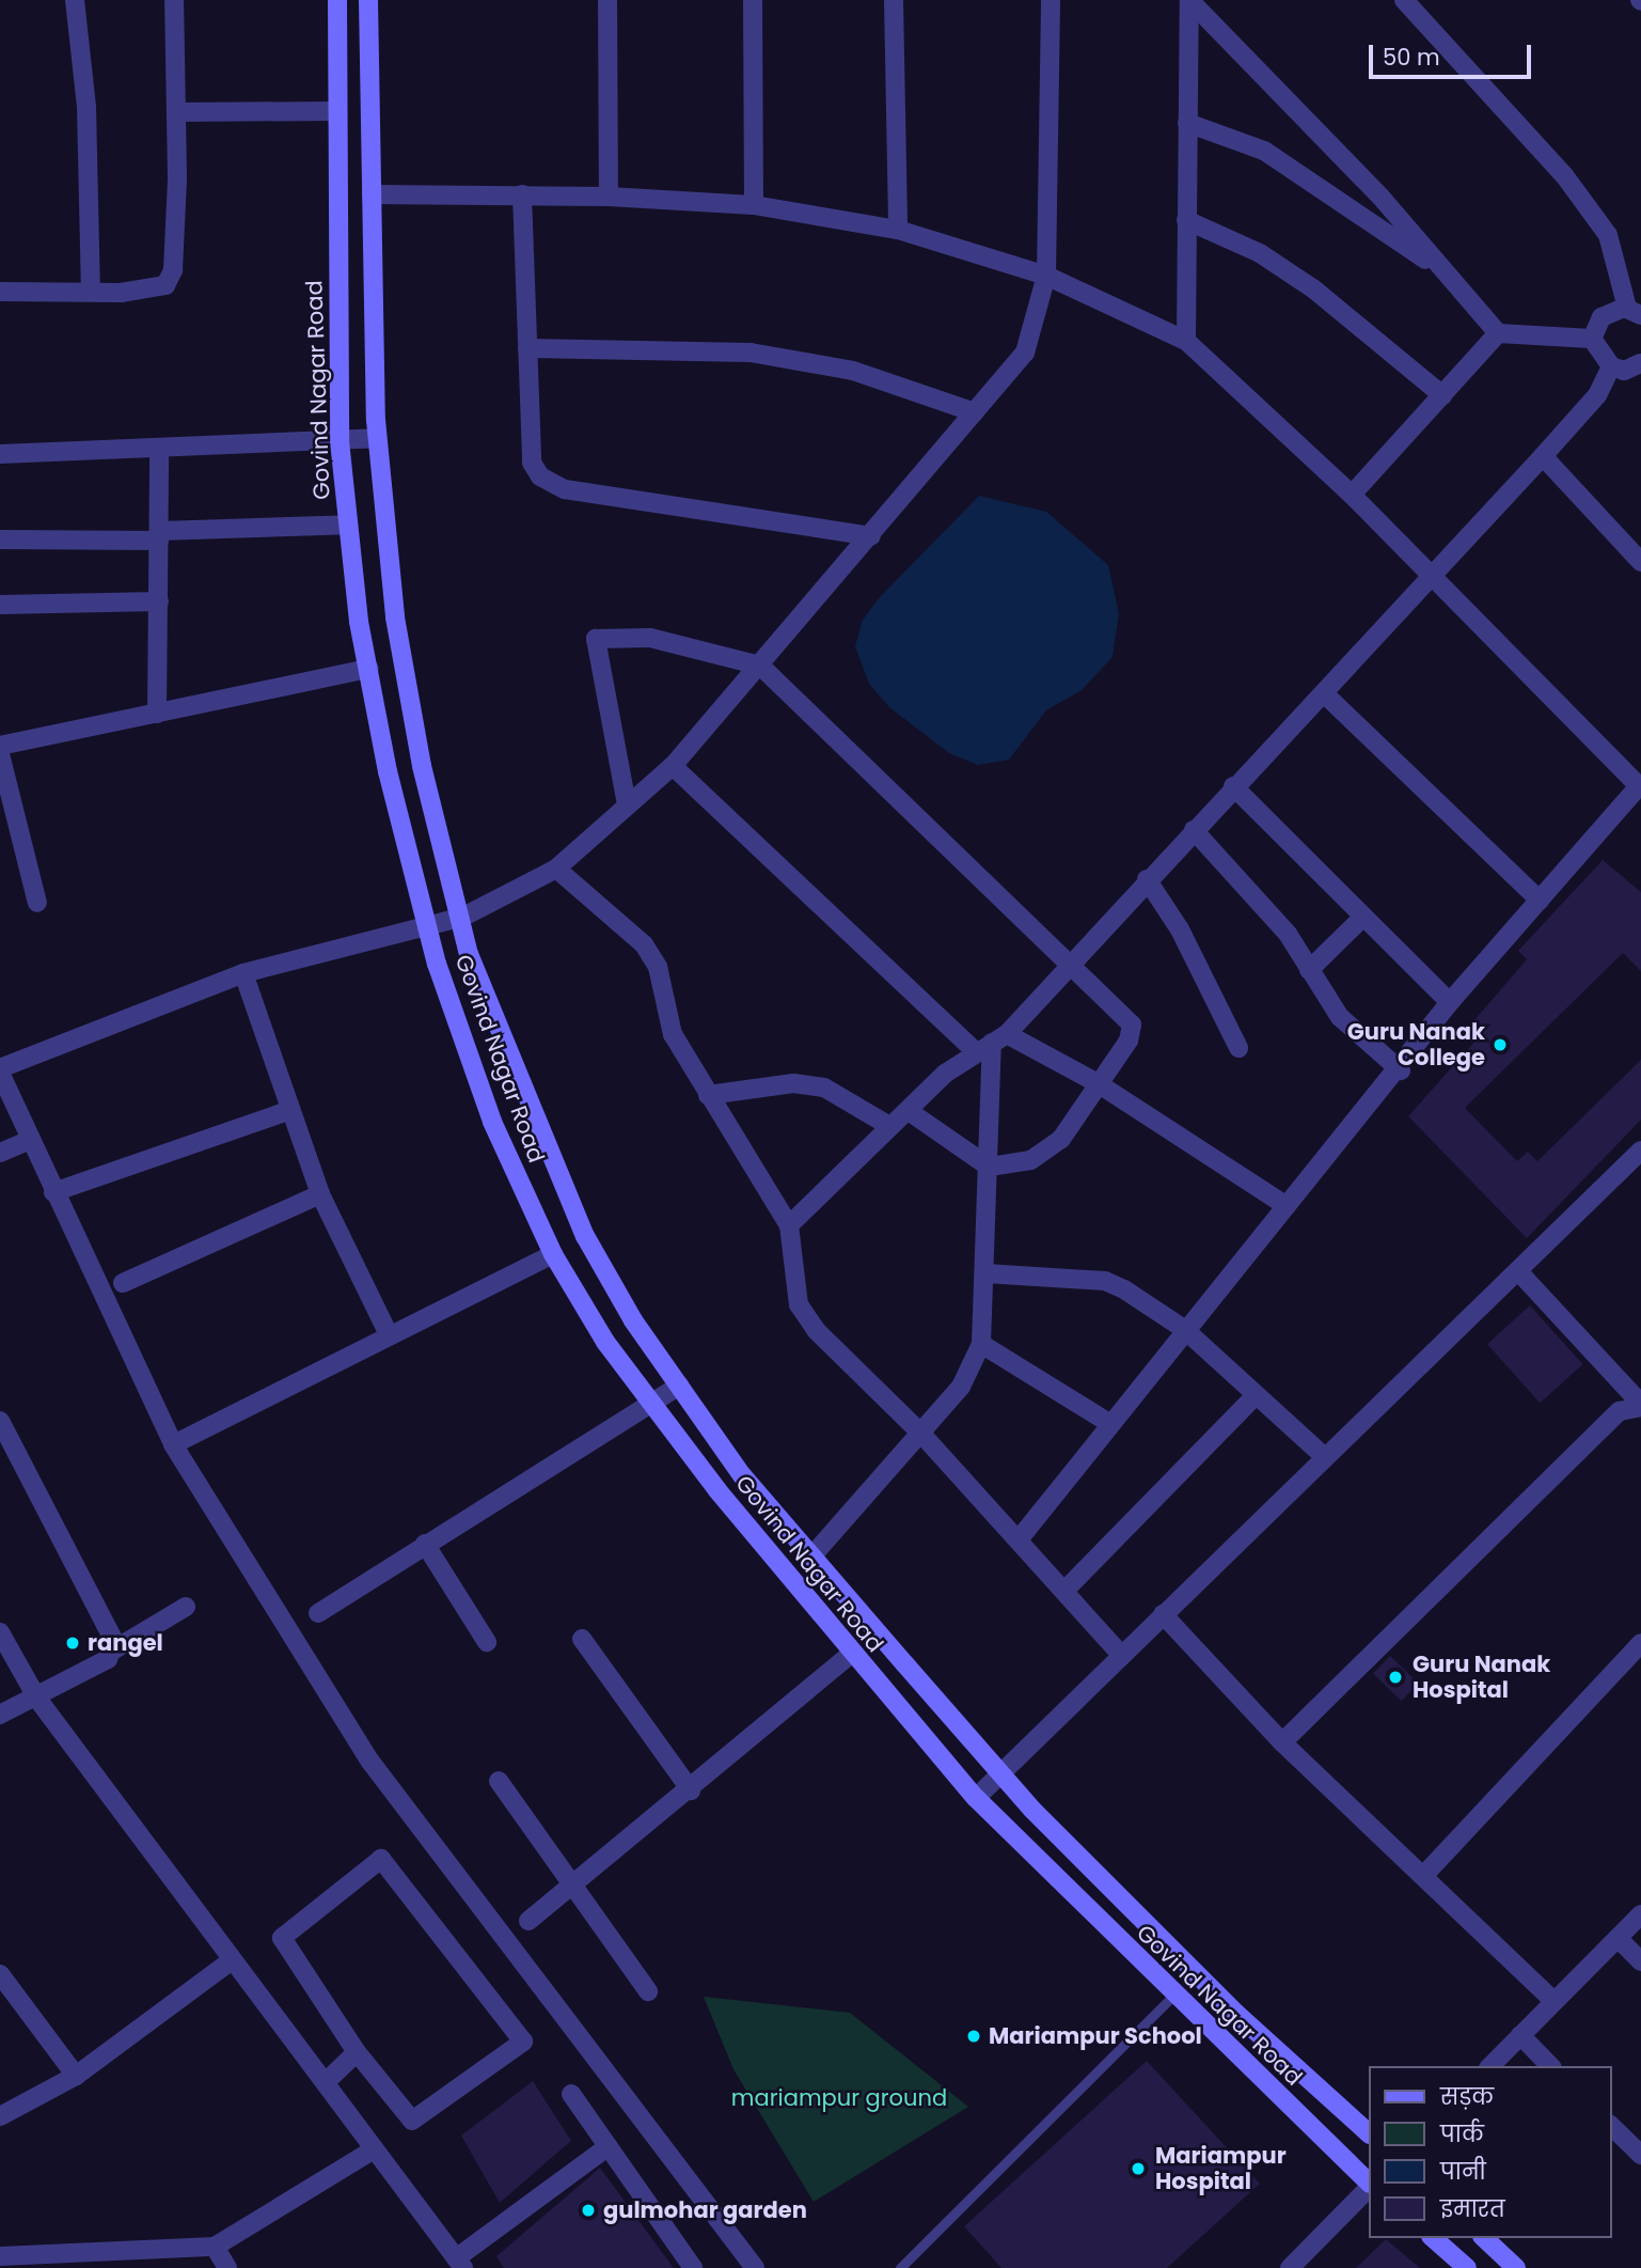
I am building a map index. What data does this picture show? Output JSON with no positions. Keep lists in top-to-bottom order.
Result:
{
  "streets": {
    "main road": ["Govind Nagar Road"]
  },
  "parks": ["mariampur ground"],
  "places": [
    "Guru Nanak College",
    "rangel",
    "Guru Nanak Hospital",
    "Mariampur School",
    "Mariampur Hospital",
    "gulmohar garden"
  ],
  "legend": [
    "सड़क",
    "पार्क",
    "पानी",
    "इमारत"
  ],
  "scale_bar": "50 m"
}
